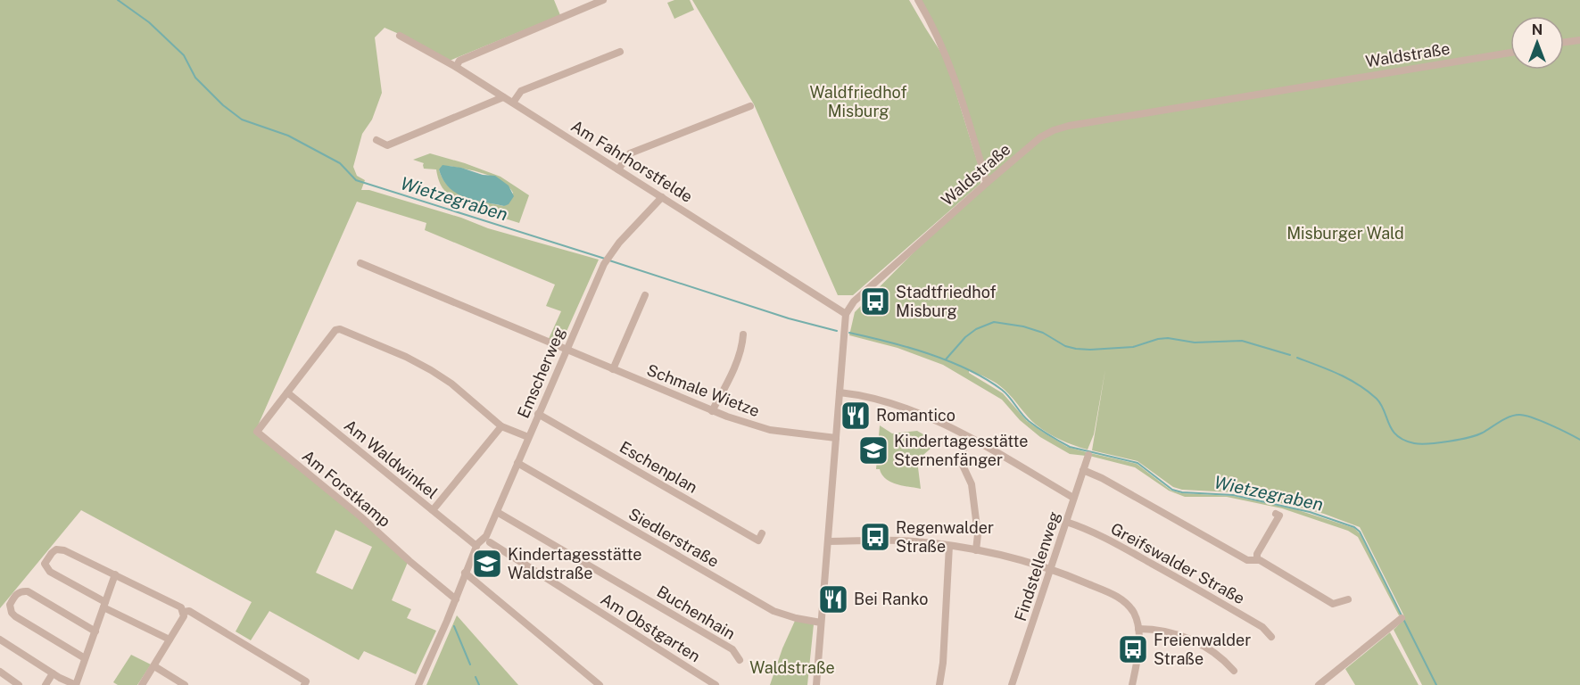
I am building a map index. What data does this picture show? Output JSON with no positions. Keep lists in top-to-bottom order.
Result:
{
  "streets": {
    "street": [
      "Waldstraße",
      "Am Fahrhorstfelde",
      "Emscherweg",
      "Schmale Wietze",
      "Am Waldwinkel",
      "Eschenplan",
      "Am Forstkamp",
      "Siedlerstraße",
      "Greifswalder Straße",
      "Findstellenweg",
      "Buchenhain",
      "Am Obstgarten"
    ]
  },
  "crossings": [
    ["Waldstraße", "Am Fahrhorstfelde"],
    ["Am Fahrhorstfelde", "Emscherweg"],
    ["Emscherweg", "Schmale Wietze"],
    ["Emscherweg", "Am Waldwinkel"],
    ["Emscherweg", "Eschenplan"],
    ["Emscherweg", "Siedlerstraße"],
    ["Emscherweg", "Buchenhain"],
    ["Am Waldwinkel", "Am Forstkamp"],
    ["Greifswalder Straße", "Findstellenweg"]
  ],
  "water": ["Wietzegraben"],
  "parks": ["Waldfriedhof Misburg", "Misburger Wald", "Waldstraße"],
  "places": {
    "bus stop": ["Stadtfriedhof Misburg", "Regenwalder Straße", "Freienwalder Straße"],
    "restaurant": ["Romantico", "Bei Ranko"],
    "school or university": ["Kindertagesstätte Sternenfänger", "Kindertagesstätte Waldstraße"]
  },
  "north": "top"
}
